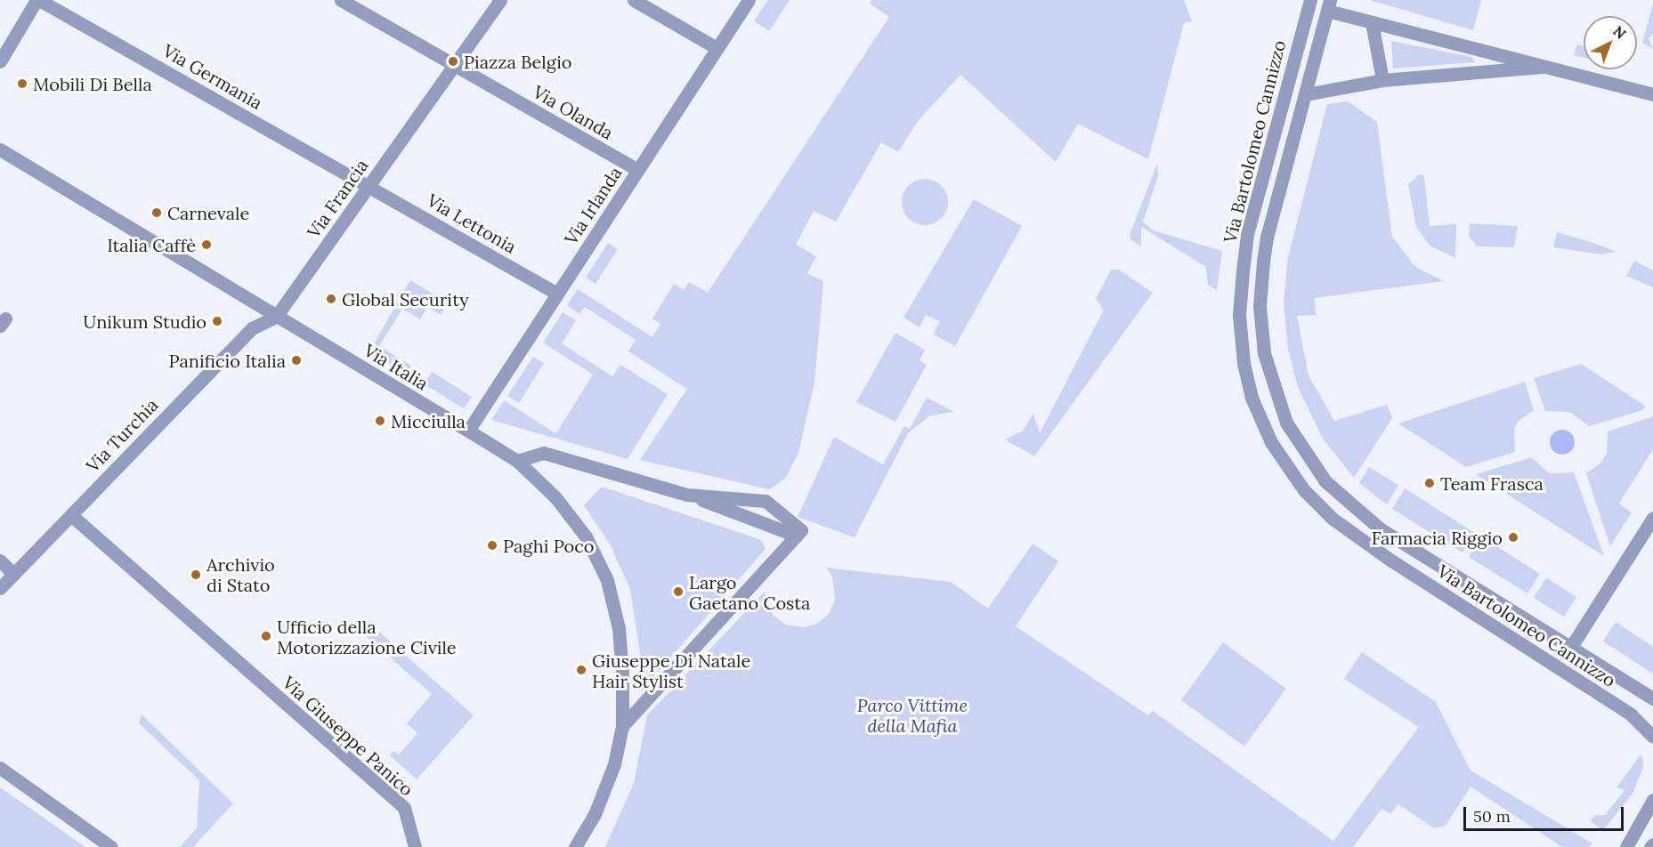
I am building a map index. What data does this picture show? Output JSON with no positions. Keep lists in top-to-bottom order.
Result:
{
  "streets": {
    "street": [
      "Via Germania",
      "Via Olanda",
      "Via Bartolomeo Cannizzo",
      "Via Francia",
      "Via Irlanda",
      "Via Lettonia",
      "Via Italia",
      "Via Turchia",
      "Via Giuseppe Panico"
    ]
  },
  "crossings": [
    ["Via Germania", "Via Francia"],
    ["Via Germania", "Via Lettonia"],
    ["Via Olanda", "Via Francia"],
    ["Via Olanda", "Via Irlanda"],
    ["Via Francia", "Via Lettonia"],
    ["Via Francia", "Via Italia"],
    ["Via Francia", "Via Turchia"],
    ["Via Irlanda", "Via Lettonia"],
    ["Via Irlanda", "Via Italia"],
    ["Via Italia", "Via Turchia"],
    ["Via Turchia", "Via Giuseppe Panico"]
  ],
  "parks": ["Parco Vittime della Mafia"],
  "places": [
    "Piazza Belgio",
    "Mobili Di Bella",
    "Carnevale",
    "Italia Caffè",
    "Global Security",
    "Unikum Studio",
    "Panificio Italia",
    "Micciulla",
    "Team Frasca",
    "Farmacia Riggio",
    "Paghi Poco",
    "Archivio di Stato",
    "Largo Gaetano Costa",
    "Ufficio della Motorizzazione Civile",
    "Giuseppe Di Natale Hair Stylist"
  ],
  "scale_bar": "50 m",
  "north": "top right"
}
